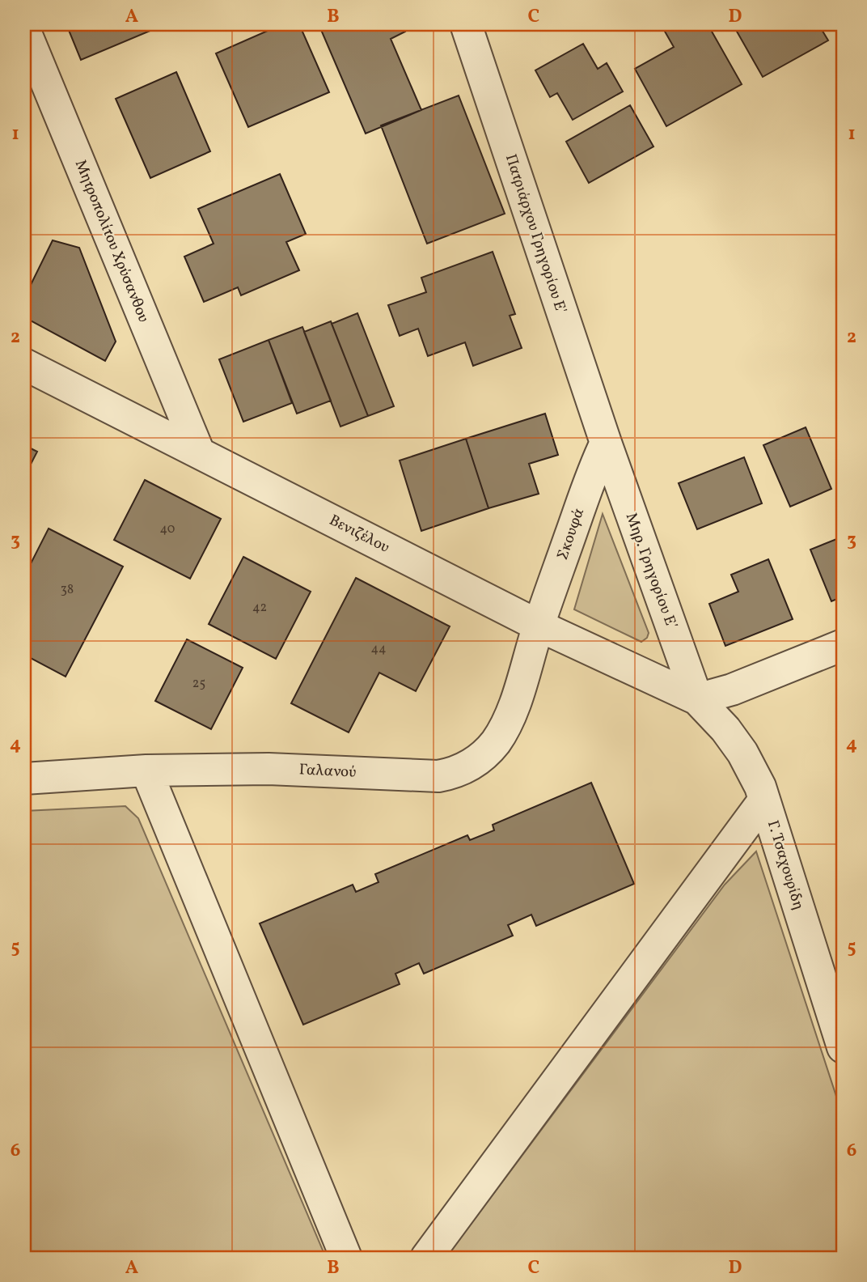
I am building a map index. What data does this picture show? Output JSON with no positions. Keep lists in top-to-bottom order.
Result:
{
  "streets": {
    "street": [
      "Πατριάρχου Γρηγορίου Ε'",
      "Μητροπολίτου Χρύσανθου",
      "Βενιζέλου",
      "Σκουφά",
      "Μηρ. Γρηγορίου Ε΄",
      "Γαλανού",
      "Γ. Τσαχουρίδη"
    ]
  },
  "crossings": [
    ["Πατριάρχου Γρηγορίου Ε'", "Σκουφά"],
    ["Πατριάρχου Γρηγορίου Ε'", "Μηρ. Γρηγορίου Ε΄"],
    ["Μητροπολίτου Χρύσανθου", "Βενιζέλου"],
    ["Βενιζέλου", "Σκουφά"],
    ["Βενιζέλου", "Μηρ. Γρηγορίου Ε΄"],
    ["Βενιζέλου", "Γαλανού"],
    ["Βενιζέλου", "Γ. Τσαχουρίδη"],
    ["Σκουφά", "Μηρ. Γρηγορίου Ε΄"],
    ["Σκουφά", "Γαλανού"],
    ["Μηρ. Γρηγορίου Ε΄", "Γ. Τσαχουρίδη"]
  ],
  "house_numbers": [
    "40",
    "38",
    "42",
    "44",
    "25"
  ],
  "grid": {
    "columns": [
      "A",
      "B",
      "C",
      "D"
    ],
    "rows": [
      "1",
      "2",
      "3",
      "4",
      "5",
      "6"
    ]
  }
}
